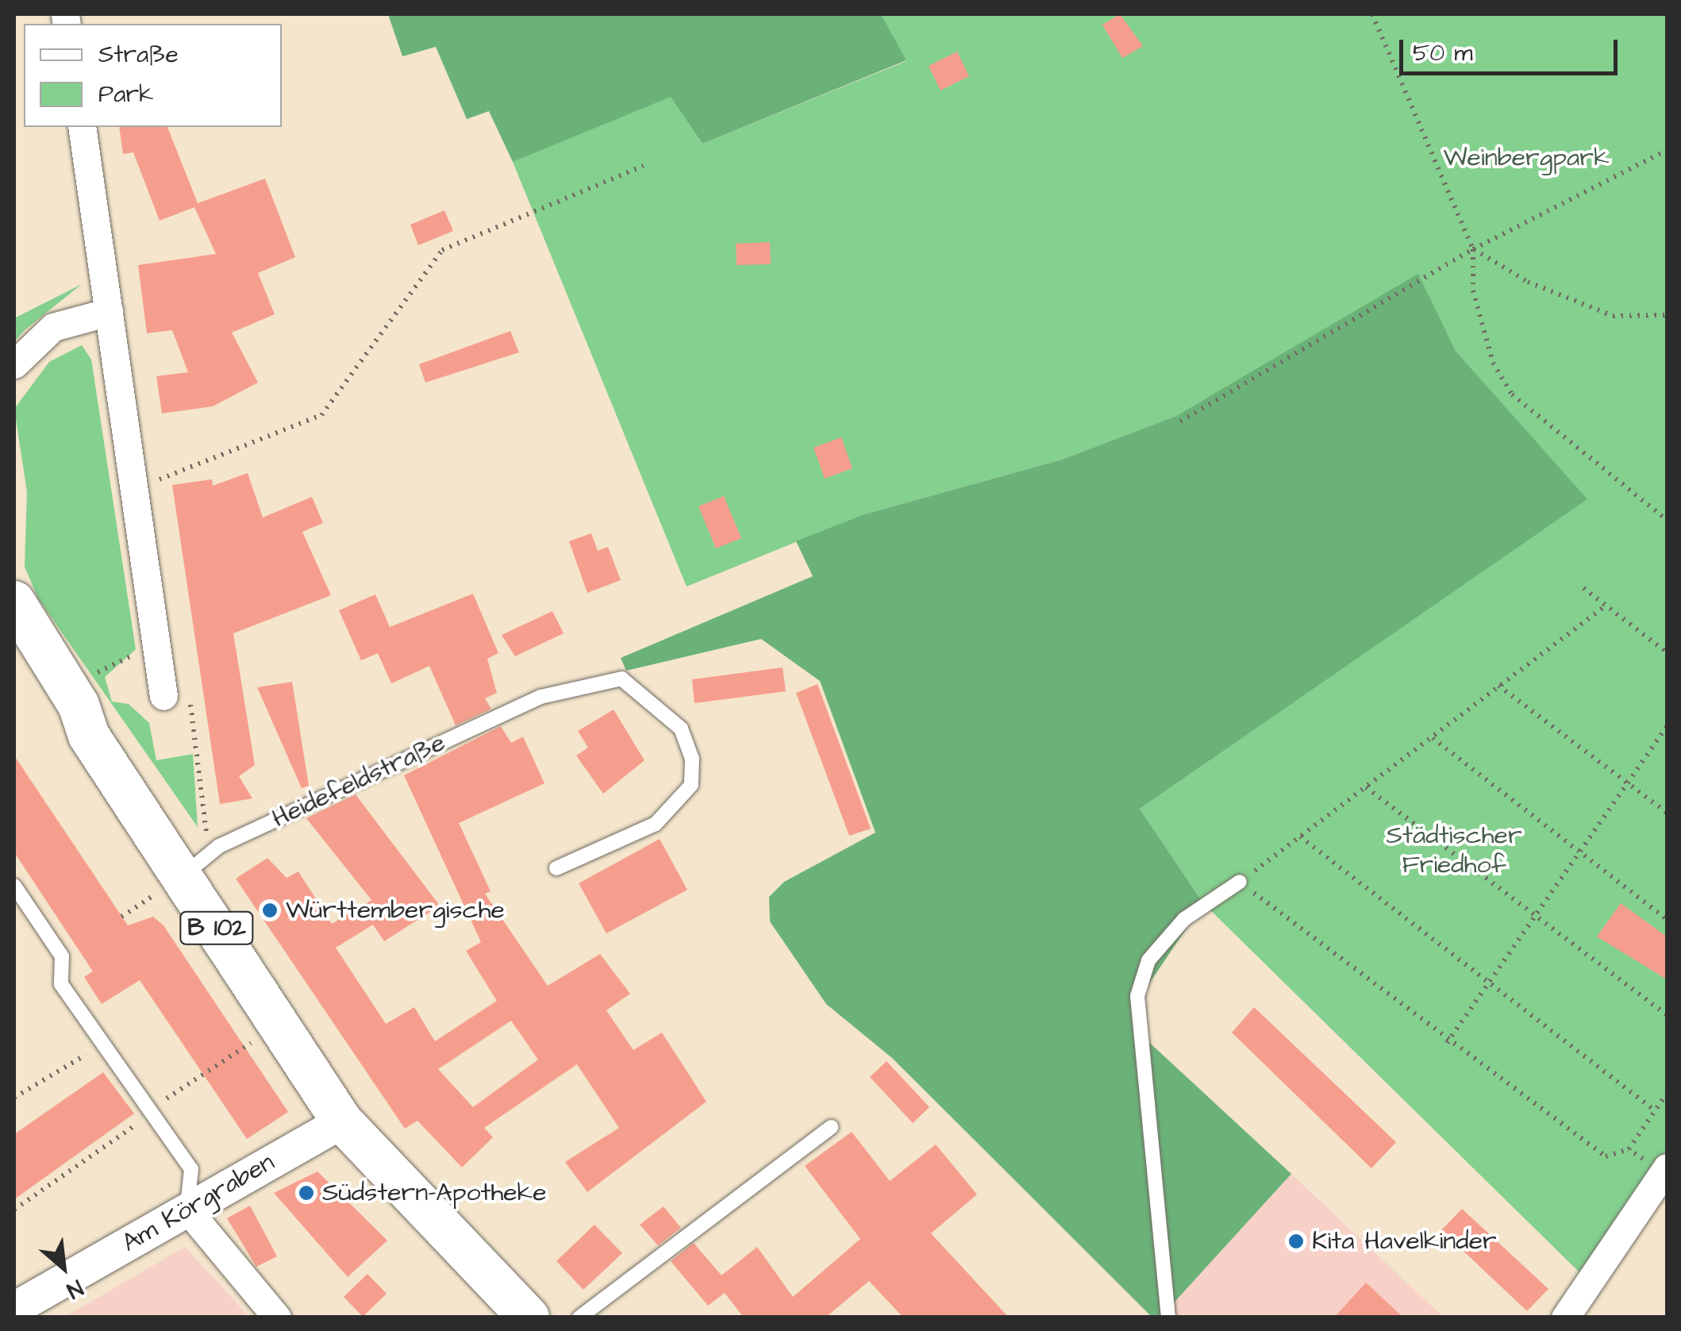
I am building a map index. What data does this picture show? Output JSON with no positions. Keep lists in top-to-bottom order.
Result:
{
  "streets": {
    "main road": ["B 102"],
    "street": ["Am Körgraben"],
    "lane": ["Heidefeldstraße"]
  },
  "crossings": [
    ["Heidefeldstraße", "B 102"],
    ["B 102", "Am Körgraben"]
  ],
  "parks": ["Weinbergpark", "Städtischer Friedhof"],
  "places": ["Württembergische", "Südstern-Apotheke", "Kita Havelkinder"],
  "legend": ["Straße", "Park"],
  "scale_bar": "50 m",
  "north": "bottom right"
}
